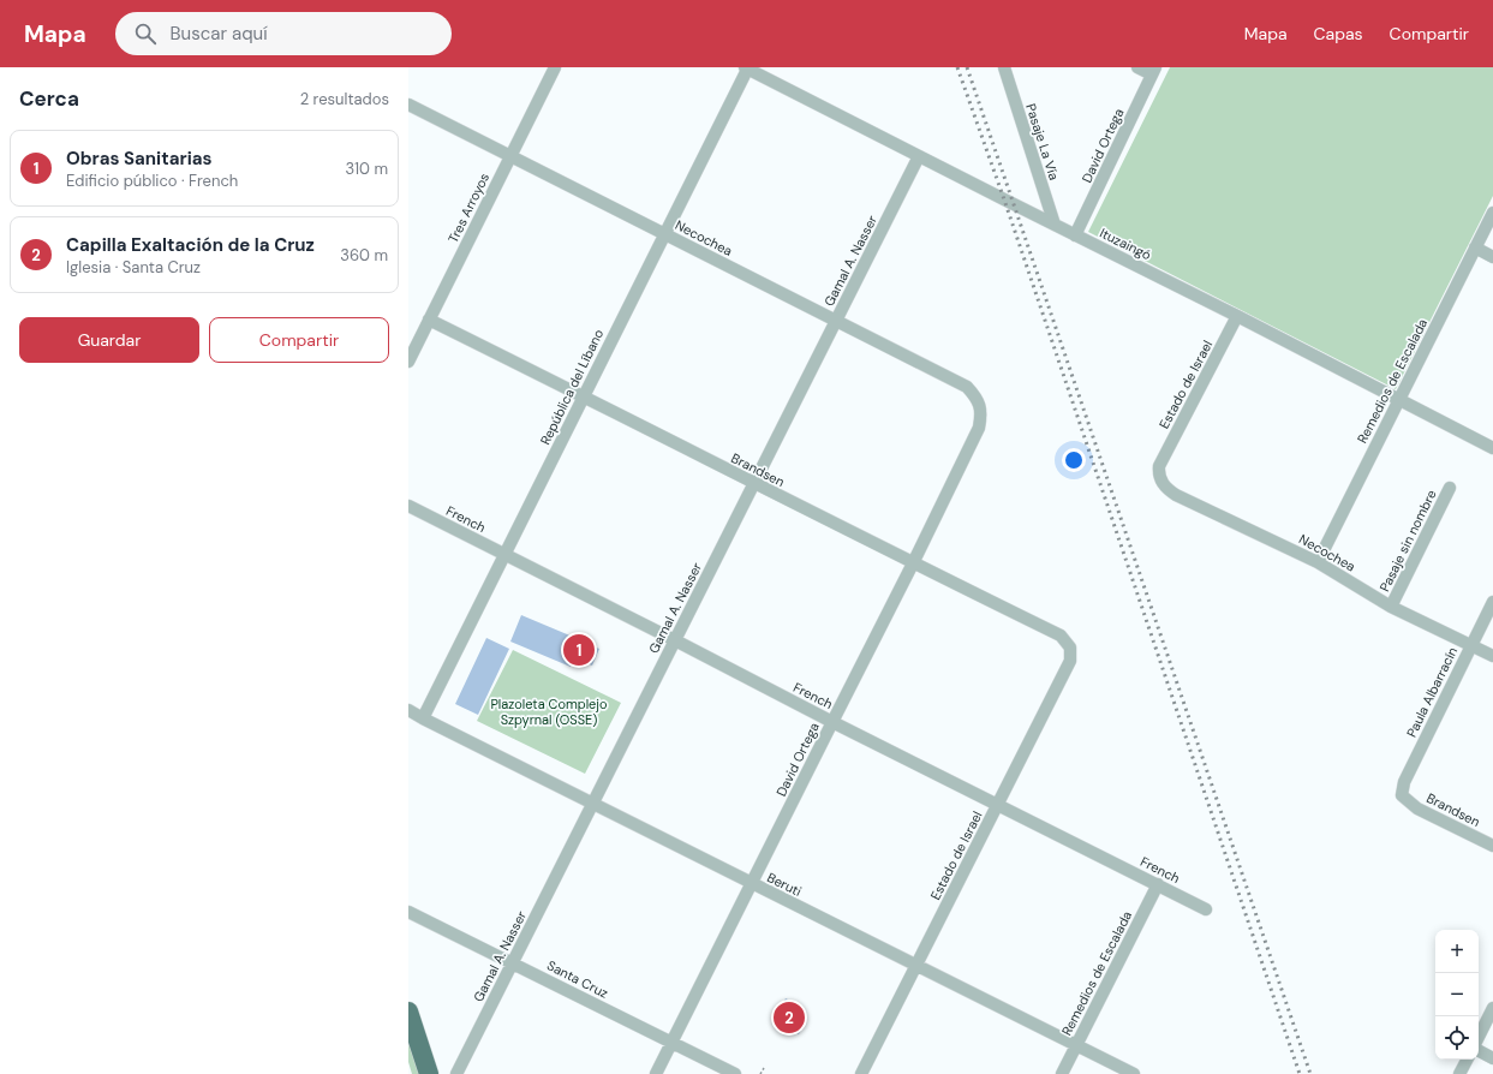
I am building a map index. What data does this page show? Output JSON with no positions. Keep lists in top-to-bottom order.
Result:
{
  "streets": {
    "street": [
      "Pasaje La Vía",
      "David Ortega",
      "Tres Arroyos",
      "Necochea",
      "Ituzaingó",
      "Gamal A. Nasser",
      "Remedios de Escalada",
      "Estado de Israel",
      "República del Líbano",
      "Brandsen",
      "French",
      "Pasaje sin nombre",
      "Paula Albarracín",
      "Beruti",
      "Santa Cruz"
    ]
  },
  "crossings": [
    ["Pasaje La Vía", "Ituzaingó"],
    ["David Ortega", "Necochea"],
    ["David Ortega", "Ituzaingó"],
    ["David Ortega", "Brandsen"],
    ["David Ortega", "French"],
    ["David Ortega", "Beruti"],
    ["David Ortega", "Santa Cruz"],
    ["Tres Arroyos", "Necochea"],
    ["Tres Arroyos", "Brandsen"],
    ["Necochea", "Gamal A. Nasser"],
    ["Necochea", "Remedios de Escalada"],
    ["Necochea", "Estado de Israel"],
    ["Necochea", "República del Líbano"],
    ["Necochea", "Pasaje sin nombre"],
    ["Necochea", "Paula Albarracín"],
    ["Ituzaingó", "Gamal A. Nasser"],
    ["Ituzaingó", "Remedios de Escalada"],
    ["Ituzaingó", "Estado de Israel"],
    ["Ituzaingó", "República del Líbano"],
    ["Gamal A. Nasser", "Brandsen"],
    ["Gamal A. Nasser", "French"],
    ["Gamal A. Nasser", "Beruti"],
    ["Gamal A. Nasser", "Santa Cruz"],
    ["Remedios de Escalada", "French"],
    ["Remedios de Escalada", "Beruti"],
    ["Estado de Israel", "Brandsen"],
    ["Estado de Israel", "French"],
    ["Estado de Israel", "Beruti"],
    ["República del Líbano", "Brandsen"],
    ["República del Líbano", "French"],
    ["República del Líbano", "Beruti"],
    ["Brandsen", "Paula Albarracín"]
  ],
  "parks": ["Plazoleta Complejo Szpyrnal (OSSE)"],
  "page": {
    "header": "Mapa",
    "search": "Buscar aquí",
    "nav": ["Mapa", "Capas", "Compartir"],
    "heading": ["Cerca", "2 resultados"],
    "list": [
      {
        "mark": "1",
        "name": "Obras Sanitarias",
        "note": "Edificio público · French",
        "value": "310 m"
      },
      {
        "mark": "2",
        "name": "Capilla Exaltación de la Cruz",
        "note": "Iglesia · Santa Cruz",
        "value": "360 m"
      }
    ],
    "buttons": ["Guardar", "Compartir"],
    "pins": ["1", "2"],
    "map_buttons": ["+", "−"]
  }
}
